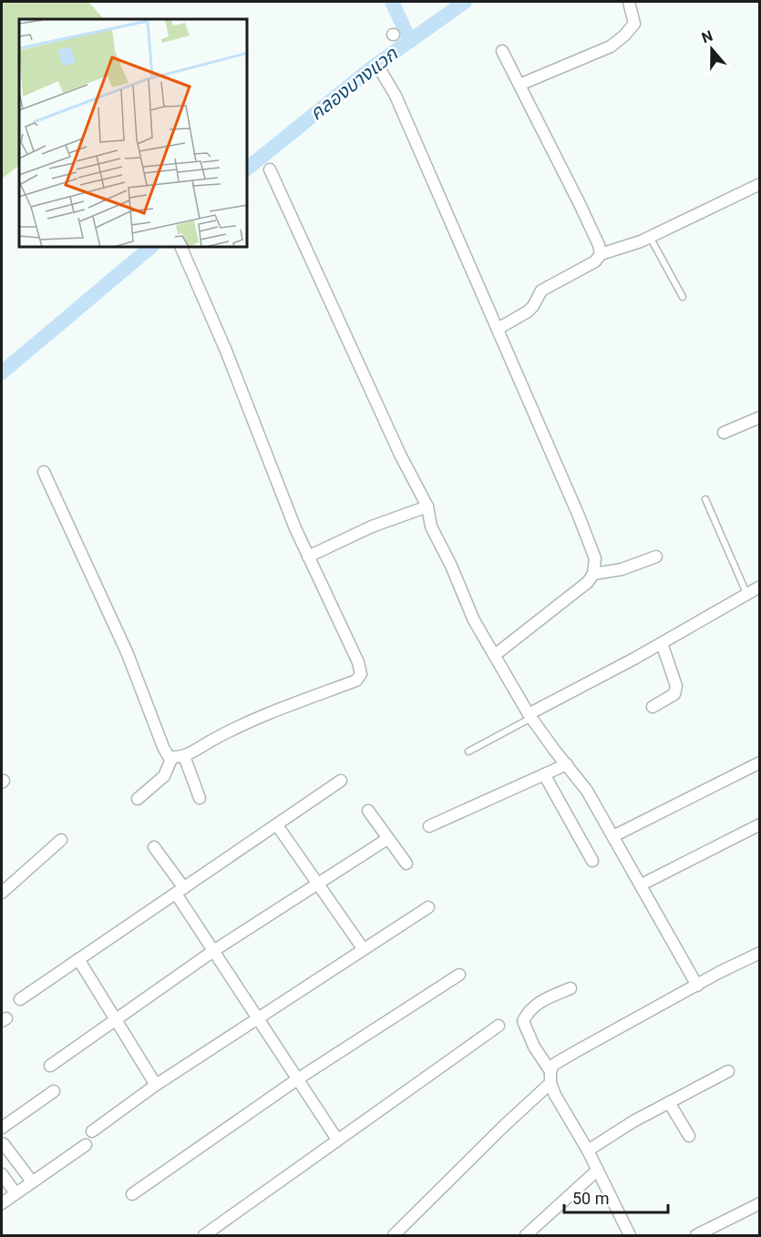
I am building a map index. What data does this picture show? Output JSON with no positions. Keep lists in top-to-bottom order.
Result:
{
  "water": ["คลองบางแวก"],
  "scale_bar": "50 m",
  "north": "top"
}
